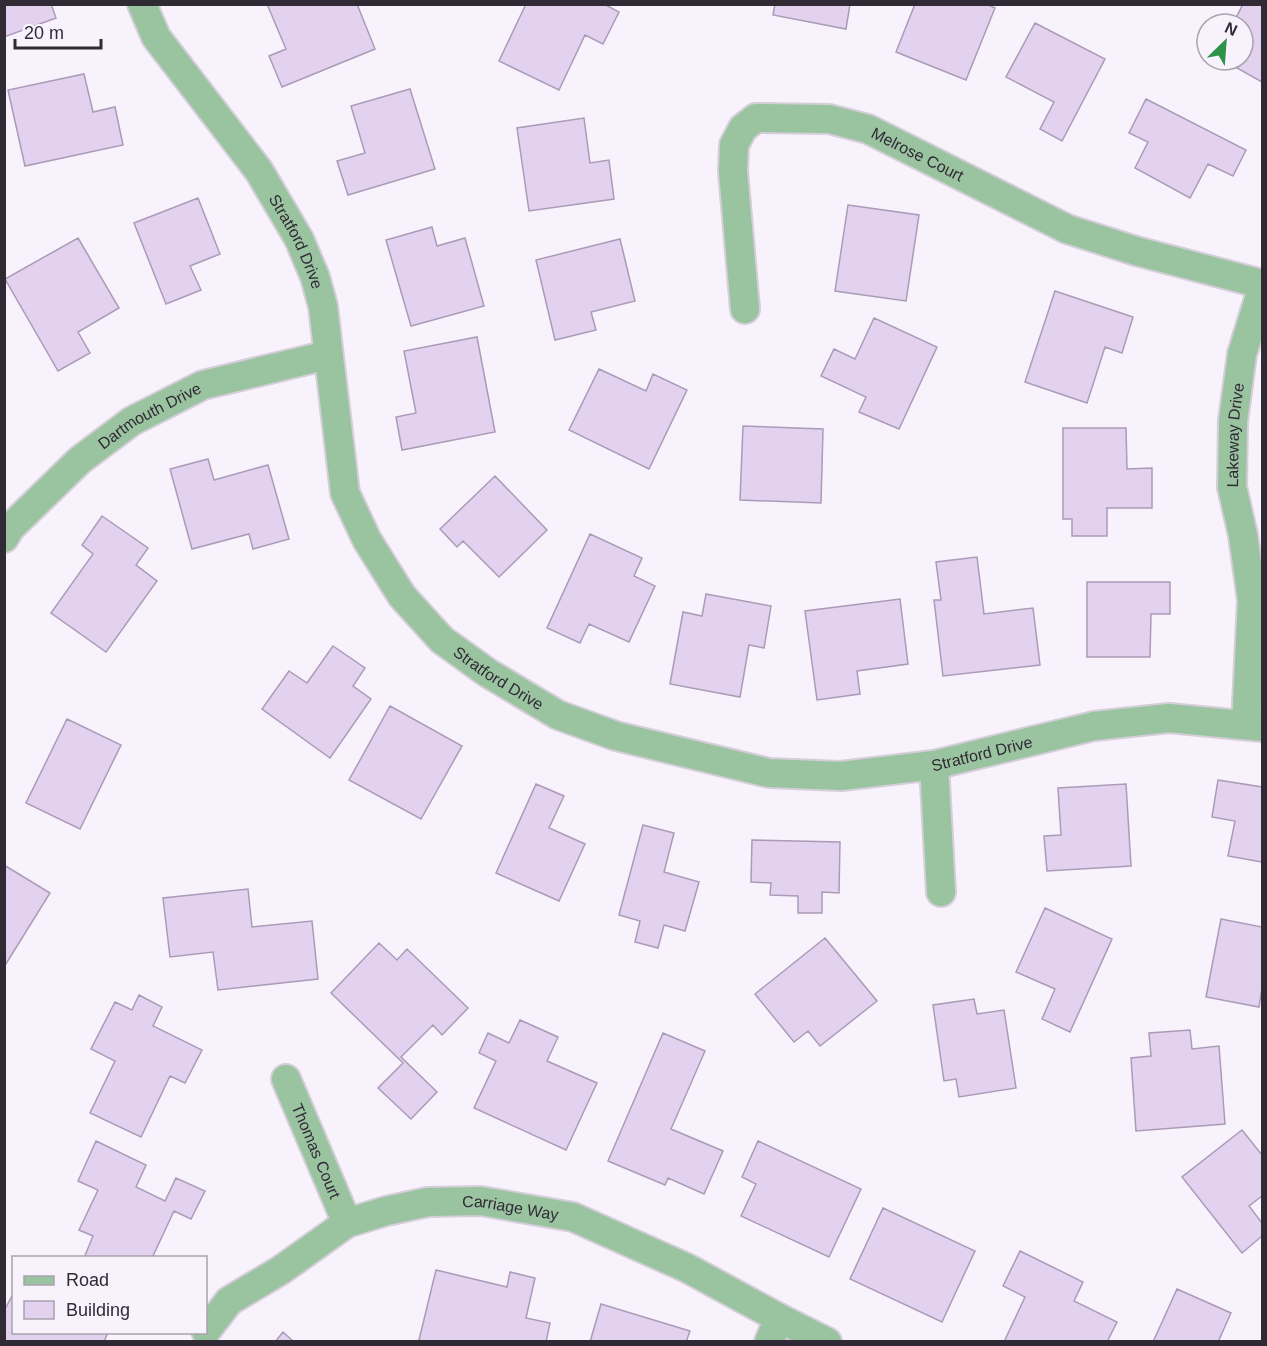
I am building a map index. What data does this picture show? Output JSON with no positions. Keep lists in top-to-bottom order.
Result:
{
  "streets": {
    "street": [
      "Melrose Court",
      "Stratford Drive",
      "Dartmouth Drive",
      "Lakeway Drive",
      "Thomas Court",
      "Carriage Way"
    ]
  },
  "crossings": [
    ["Stratford Drive", "Dartmouth Drive"],
    ["Stratford Drive", "Lakeway Drive"],
    ["Thomas Court", "Carriage Way"]
  ],
  "legend": ["Road", "Building"],
  "scale_bar": "20 m",
  "north": "top right"
}
